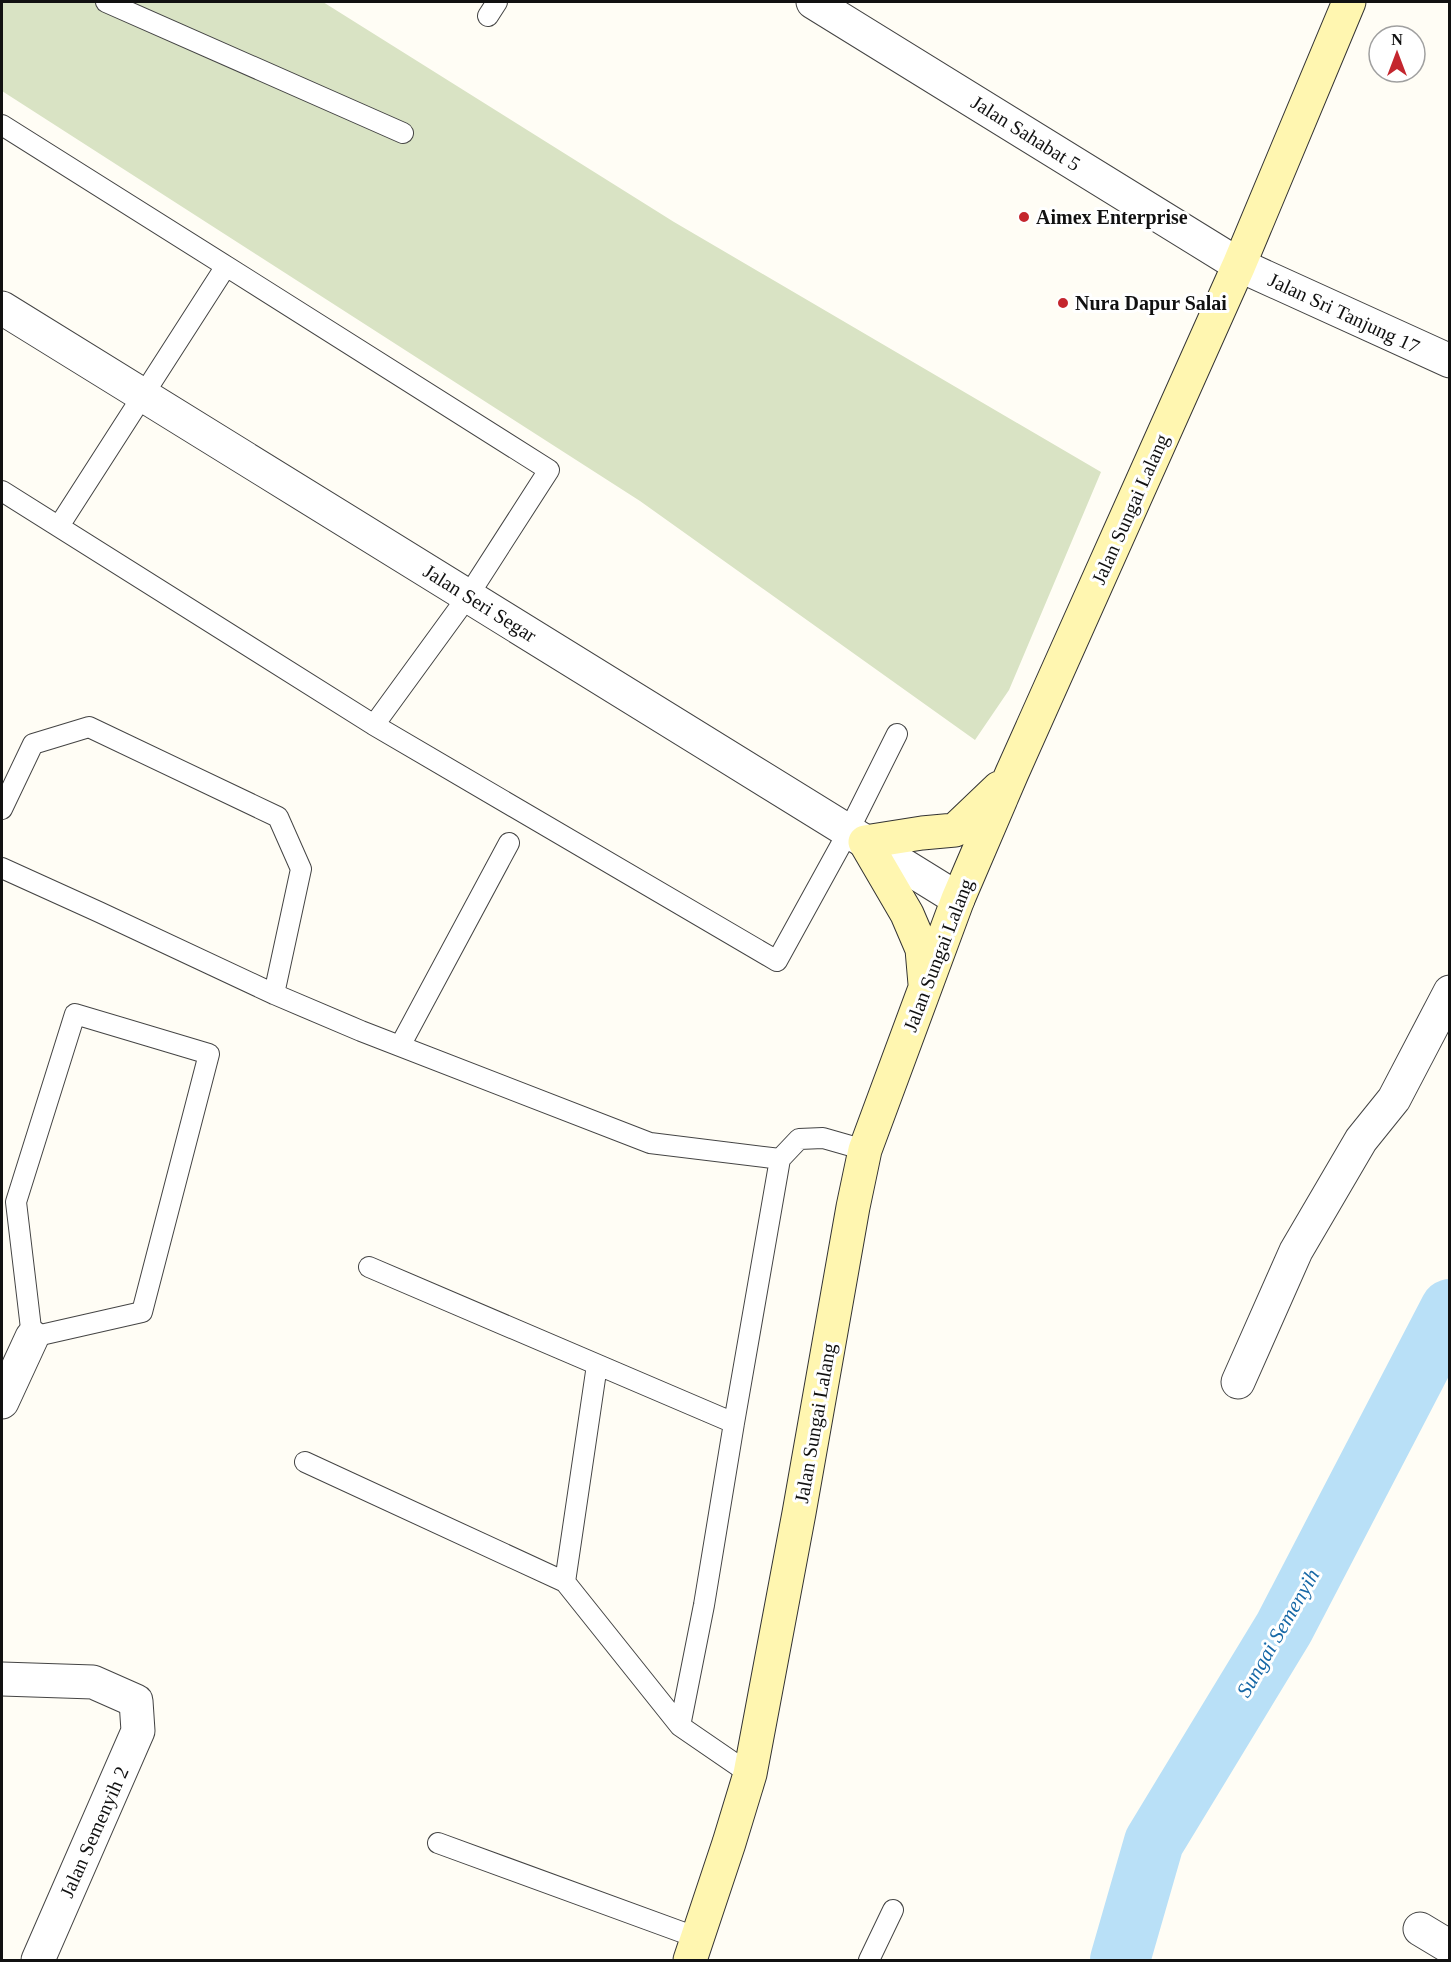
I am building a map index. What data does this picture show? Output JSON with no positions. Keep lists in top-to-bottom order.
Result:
{
  "streets": {
    "street": [
      "Jalan Sahabat 5",
      "Jalan Sri Tanjung 17",
      "Jalan Sungai Lalang",
      "Jalan Seri Segar",
      "Jalan Semenyih 2"
    ]
  },
  "crossings": [
    ["Jalan Sahabat 5", "Jalan Sri Tanjung 17"],
    ["Jalan Sahabat 5", "Jalan Sungai Lalang"],
    ["Jalan Sri Tanjung 17", "Jalan Sungai Lalang"],
    ["Jalan Sungai Lalang", "Jalan Seri Segar"]
  ],
  "water": ["Sungai Semenyih"],
  "places": ["Aimex Enterprise", "Nura Dapur Salai"],
  "north": "top"
}
